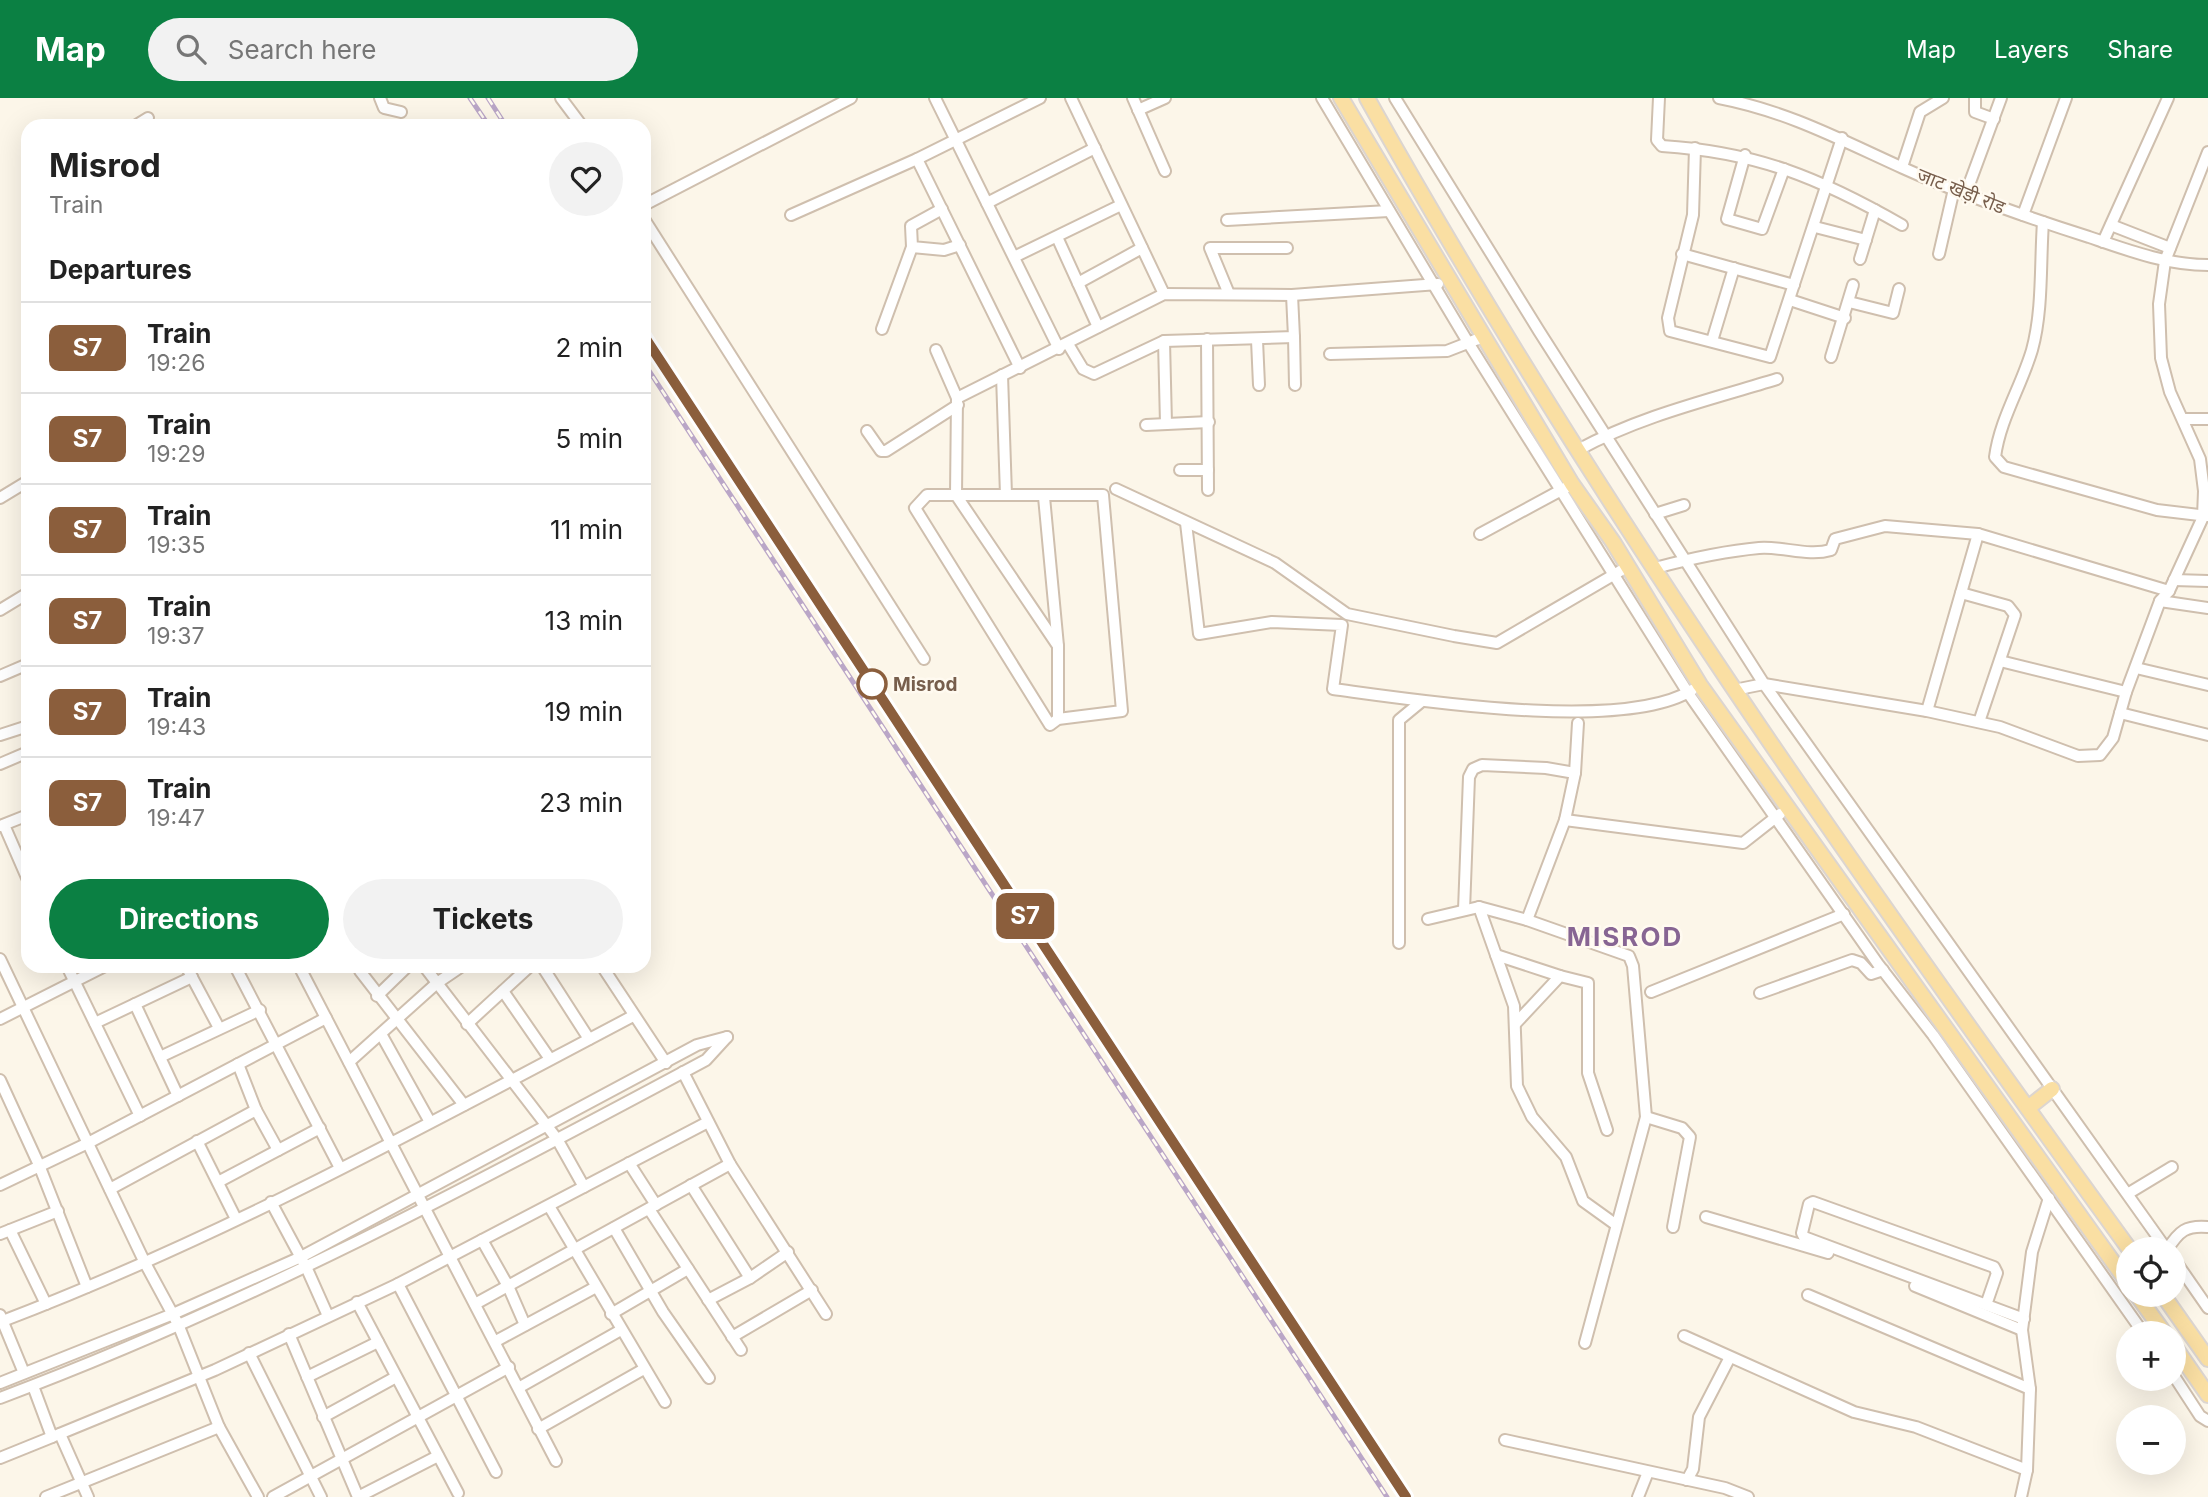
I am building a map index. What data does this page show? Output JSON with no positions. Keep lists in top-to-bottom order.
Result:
{
  "streets": {
    "street": ["जाट खेड़ी रोड"]
  },
  "districts": ["MISROD"],
  "places": ["Misrod"],
  "page": {
    "header": "Map",
    "search": "Search here",
    "nav": ["Map", "Layers", "Share"],
    "on_map": "S7",
    "heading": [
      ["Misrod", "Train"],
      "Departures"
    ],
    "list": [
      {
        "mark": "S7",
        "name": "Train",
        "note": "19:26",
        "value": "2 min"
      },
      {
        "mark": "S7",
        "name": "Train",
        "note": "19:29",
        "value": "5 min"
      },
      {
        "mark": "S7",
        "name": "Train",
        "note": "19:35",
        "value": "11 min"
      },
      {
        "mark": "S7",
        "name": "Train",
        "note": "19:37",
        "value": "13 min"
      },
      {
        "mark": "S7",
        "name": "Train",
        "note": "19:43",
        "value": "19 min"
      },
      {
        "mark": "S7",
        "name": "Train",
        "note": "19:47",
        "value": "23 min"
      }
    ],
    "buttons": ["Directions", "Tickets"],
    "map_buttons": ["+", "−"]
  }
}
